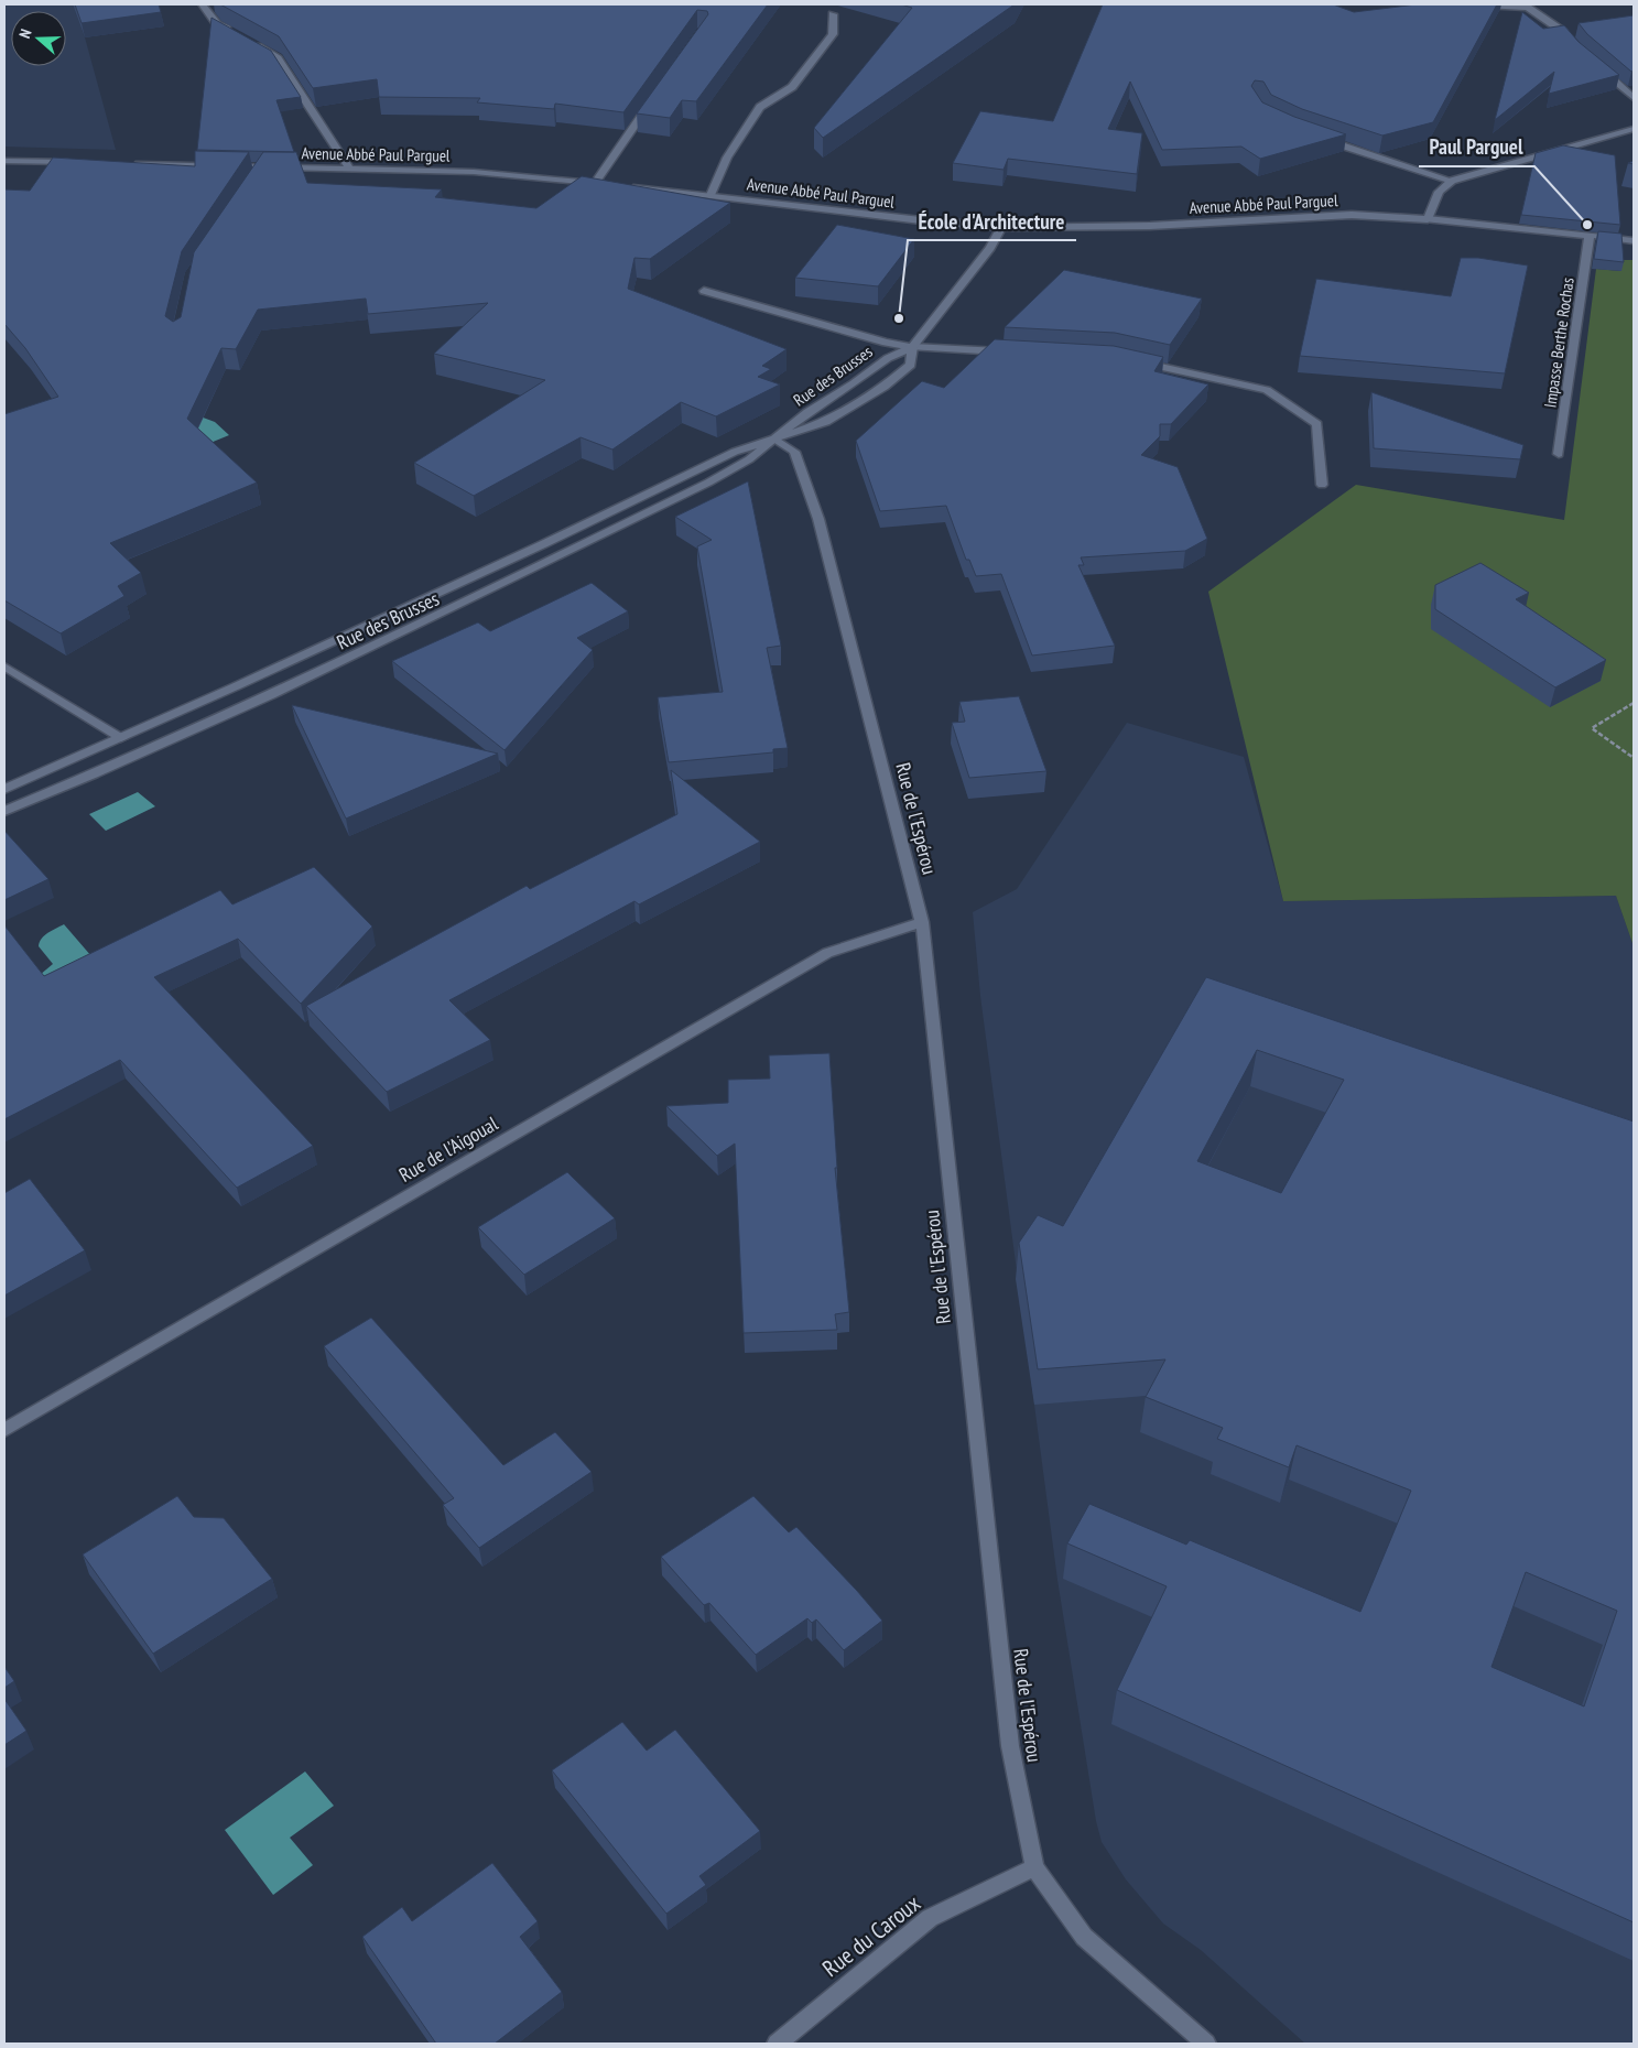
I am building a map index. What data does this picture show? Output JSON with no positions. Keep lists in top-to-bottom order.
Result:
{
  "streets": {
    "street": [
      "Avenue Abbé Paul Parguel",
      "Impasse Berthe Rochas",
      "Rue des Brusses",
      "Rue de l'Espérou",
      "Rue de l'Aigoual",
      "Rue du Caroux"
    ]
  },
  "crossings": [
    ["Avenue Abbé Paul Parguel", "Impasse Berthe Rochas"],
    ["Avenue Abbé Paul Parguel", "Rue des Brusses"],
    ["Rue des Brusses", "Rue de l'Espérou"],
    ["Rue de l'Espérou", "Rue de l'Aigoual"],
    ["Rue de l'Espérou", "Rue du Caroux"]
  ],
  "places": ["Paul Parguel", "École d'Architecture"],
  "north": "left"
}
